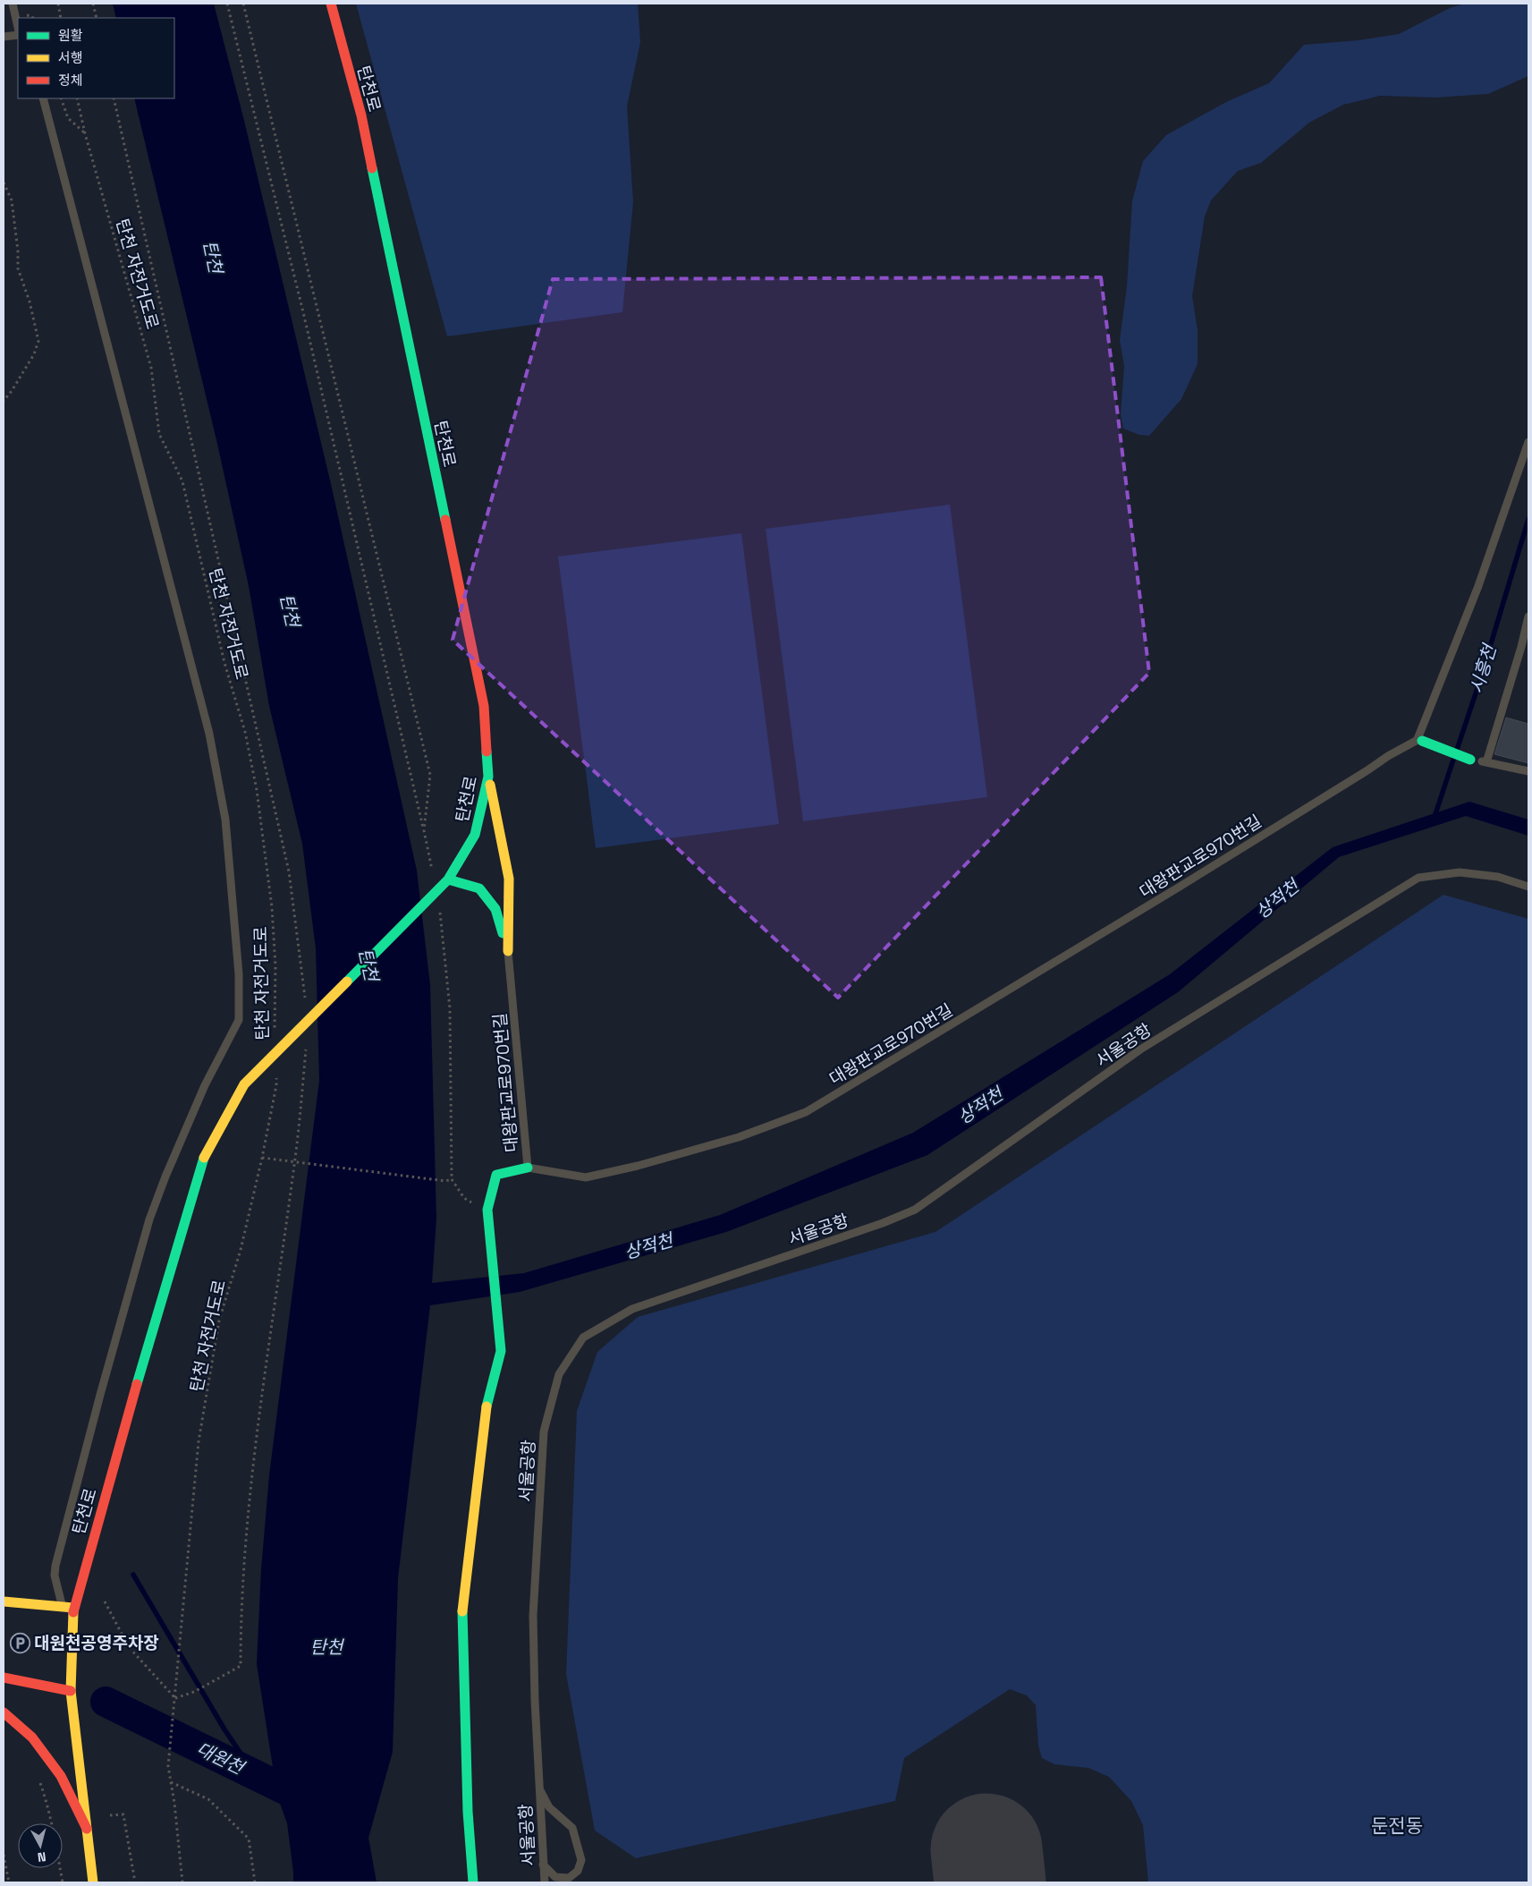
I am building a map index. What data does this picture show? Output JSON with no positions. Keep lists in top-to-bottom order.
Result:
{
  "streets": {
    "main road": ["탄천로"],
    "lane": ["대왕판교로970번길", "서울공항"],
    "path": ["탄천 자전거도로"]
  },
  "districts": ["둔전동"],
  "water": [
    "탄천",
    "시흥천",
    "상적천",
    "대원천"
  ],
  "places": {
    "parking": ["대원천공영주차장"]
  },
  "legend": ["원활", "서행", "정체"],
  "north": "bottom"
}
